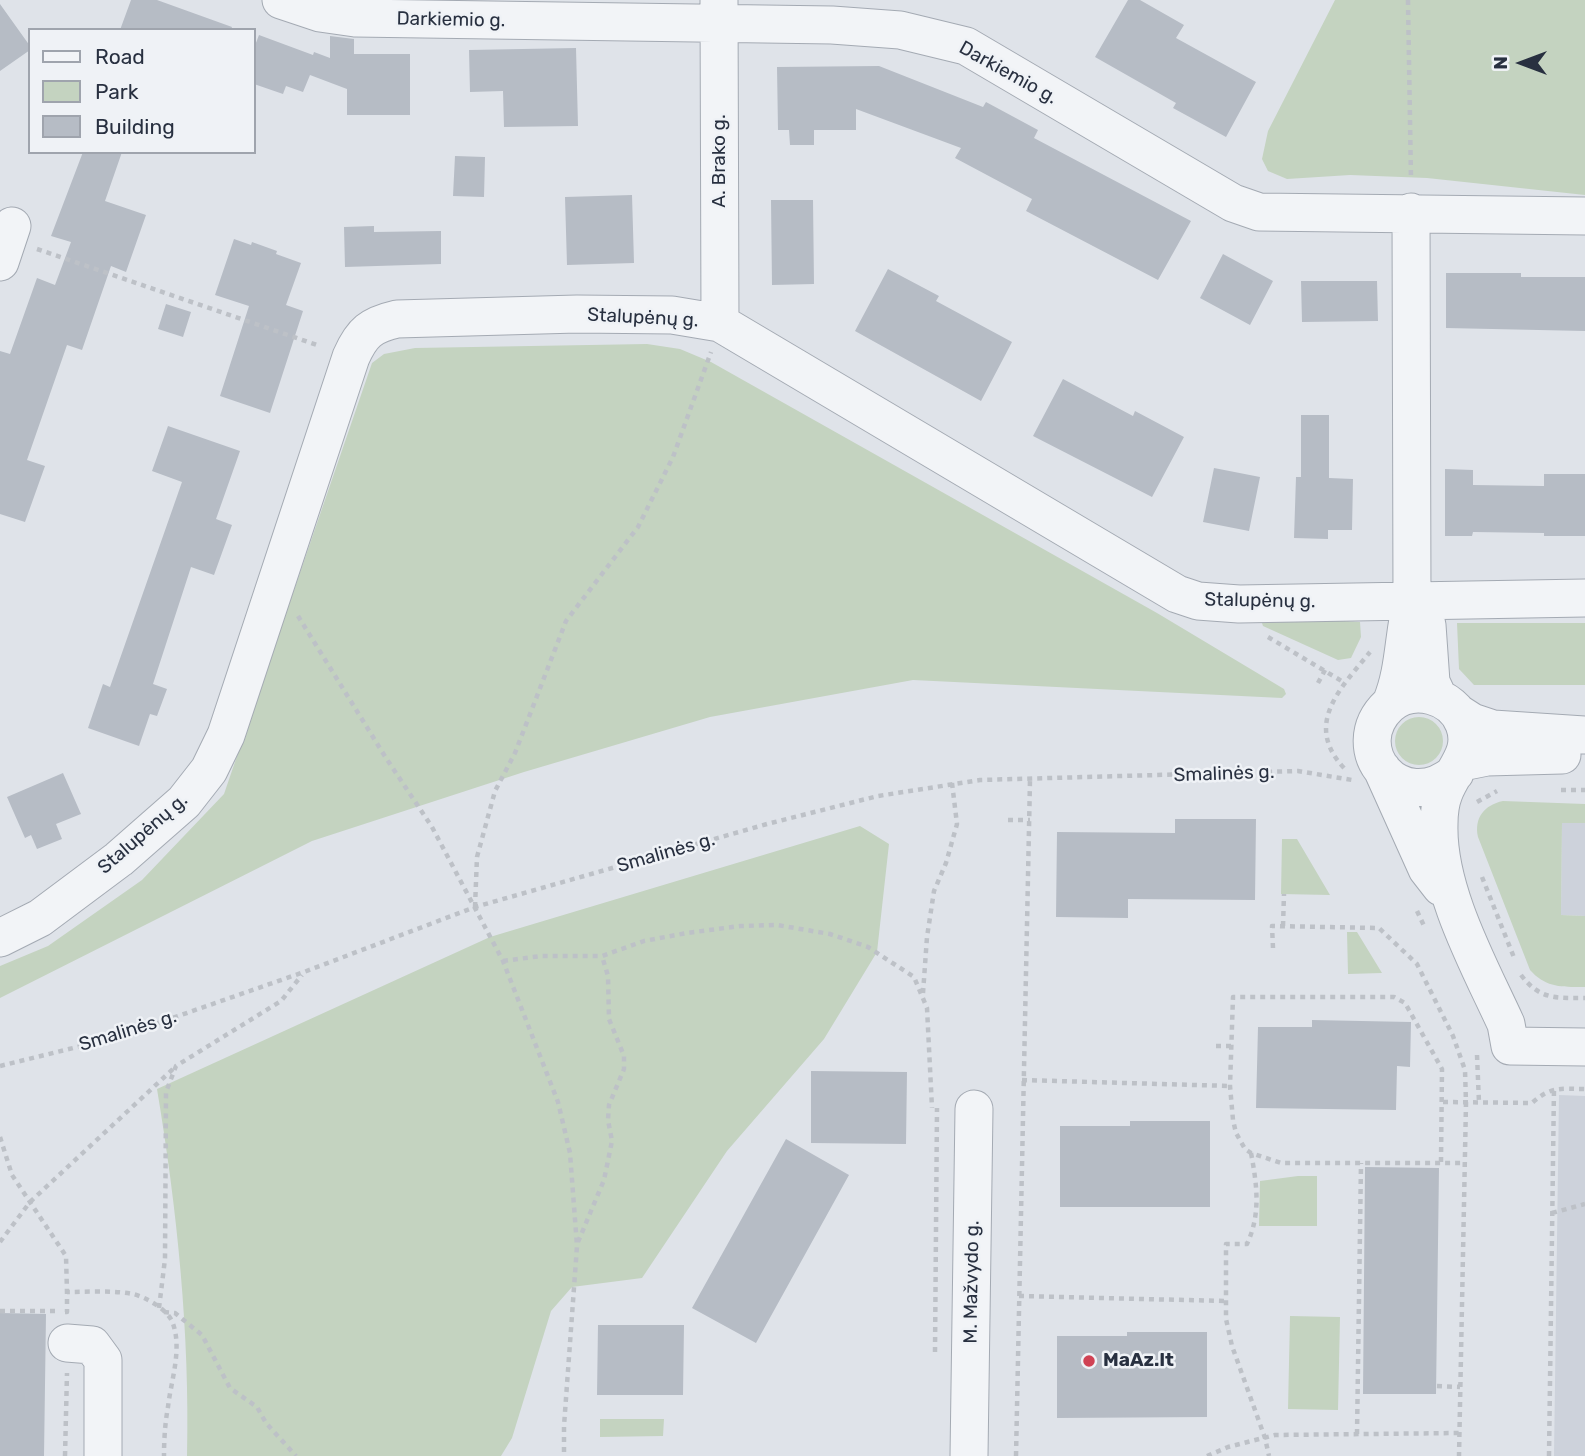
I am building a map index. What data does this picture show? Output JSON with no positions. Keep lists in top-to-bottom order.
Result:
{
  "streets": {
    "street": [
      "Darkiemio g.",
      "A. Brako g.",
      "Stalupėnų g.",
      "M. Mažvydo g."
    ],
    "path": ["Smalinės g."]
  },
  "crossings": [
    ["Darkiemio g.", "A. Brako g."],
    ["A. Brako g.", "Stalupėnų g."]
  ],
  "places": ["MaAz.lt"],
  "legend": ["Road", "Park", "Building"],
  "north": "left"
}
